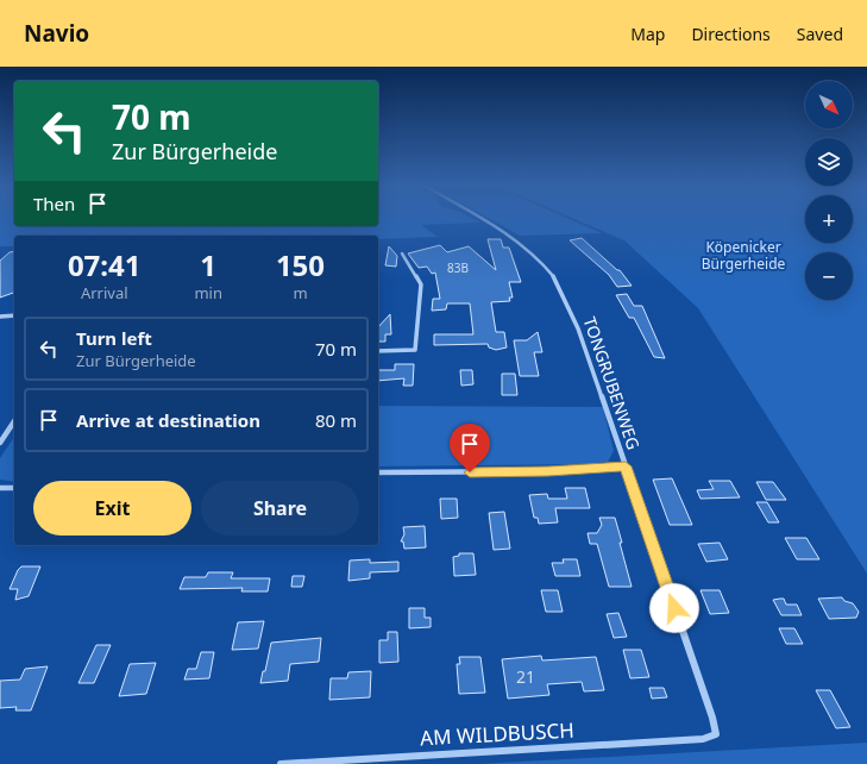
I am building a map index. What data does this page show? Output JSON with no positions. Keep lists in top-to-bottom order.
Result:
{
  "streets": {
    "street": ["TONGRUBENWEG", "AM WILDBUSCH"]
  },
  "crossings": [
    ["TONGRUBENWEG", "AM WILDBUSCH"]
  ],
  "parks": ["Köpenicker Bürgerheide"],
  "house_numbers": ["83B", "21"],
  "north": "bottom right",
  "page": {
    "header": "Navio",
    "nav": ["Map", "Directions", "Saved"],
    "map_buttons": ["+", "−"],
    "turn": ["70 m", "Zur Bürgerheide"],
    "then": "Then",
    "eta": [
      "07:41",
      "Arrival",
      "1",
      "min",
      "150",
      "m"
    ],
    "list": [
      {
        "name": "Turn left",
        "note": "Zur Bürgerheide",
        "value": "70 m"
      },
      {
        "name": "Arrive at destination",
        "value": "80 m"
      }
    ],
    "buttons": ["Exit", "Share"]
  }
}
